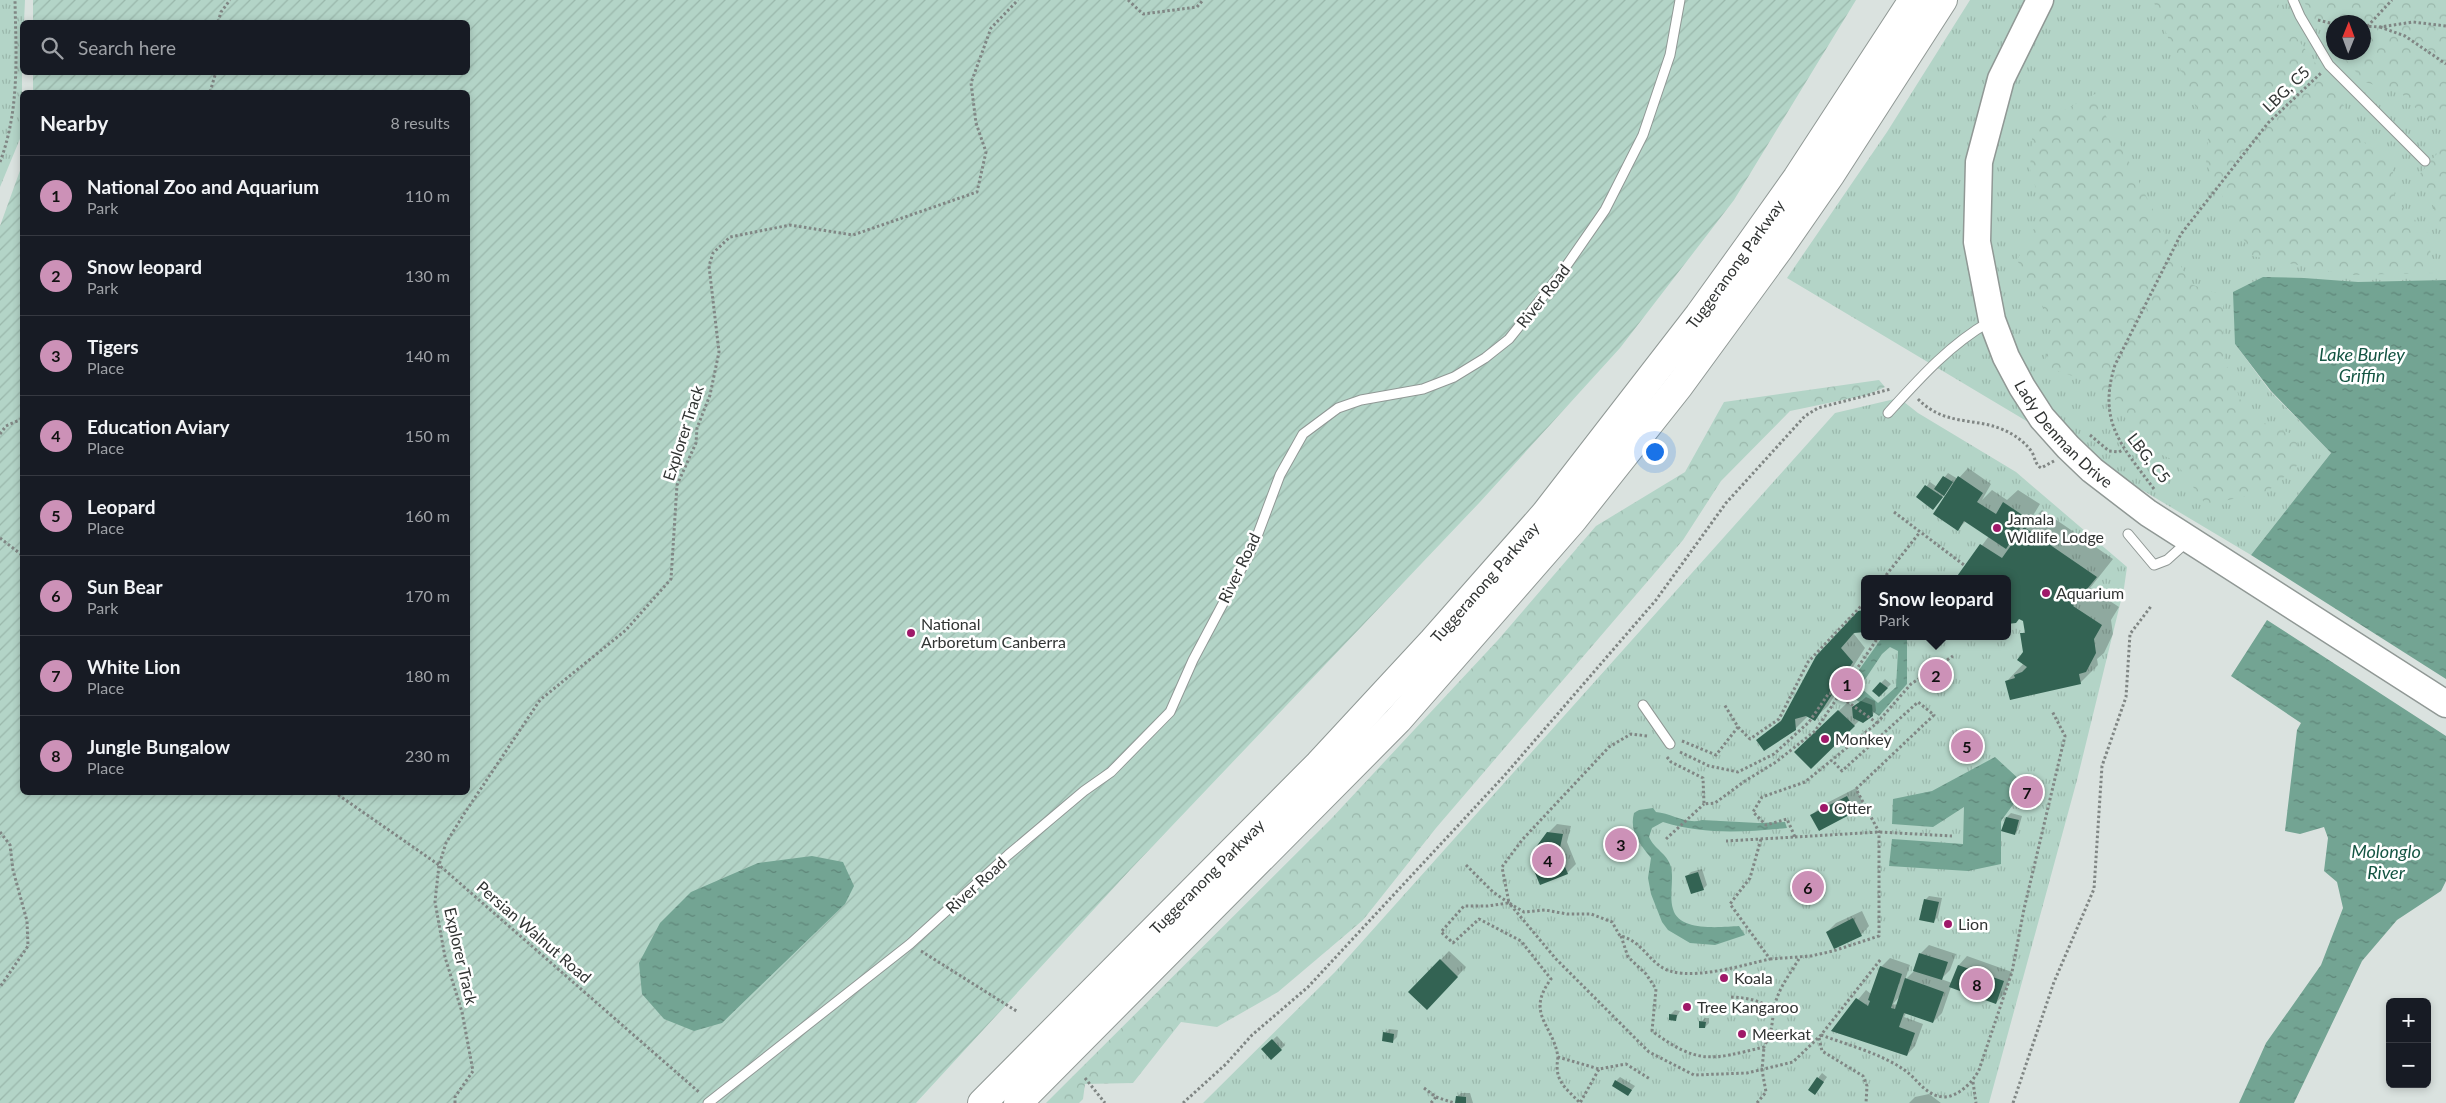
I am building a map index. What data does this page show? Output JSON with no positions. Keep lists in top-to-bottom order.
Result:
{
  "streets": {
    "highway": ["Tuggeranong Parkway"],
    "street": ["Lady Denman Drive"],
    "lane": ["River Road"],
    "path": ["LBG, C5", "Explorer Track", "Persian Walnut Road"]
  },
  "crossings": [
    ["River Road", "Persian Walnut Road"],
    ["Explorer Track", "Persian Walnut Road"]
  ],
  "water": ["Lake Burley Griffin", "Molonglo River"],
  "places": [
    "Jamala Wldlife Lodge",
    "Aquarium",
    "National Arboretum Canberra",
    "Monkey",
    "Otter",
    "Lion",
    "Koala",
    "Tree Kangaroo",
    "Meerkat"
  ],
  "north": "top",
  "page": {
    "search": "Search here",
    "heading": ["Nearby", "8 results"],
    "list": [
      {
        "mark": "1",
        "name": "National Zoo and Aquarium",
        "note": "Park",
        "value": "110 m"
      },
      {
        "mark": "2",
        "name": "Snow leopard",
        "note": "Park",
        "value": "130 m"
      },
      {
        "mark": "3",
        "name": "Tigers",
        "note": "Place",
        "value": "140 m"
      },
      {
        "mark": "4",
        "name": "Education Aviary",
        "note": "Place",
        "value": "150 m"
      },
      {
        "mark": "5",
        "name": "Leopard",
        "note": "Place",
        "value": "160 m"
      },
      {
        "mark": "6",
        "name": "Sun Bear",
        "note": "Park",
        "value": "170 m"
      },
      {
        "mark": "7",
        "name": "White Lion",
        "note": "Place",
        "value": "180 m"
      },
      {
        "mark": "8",
        "name": "Jungle Bungalow",
        "note": "Place",
        "value": "230 m"
      }
    ],
    "popup": ["Snow leopard", "Park"],
    "pins": [
      "2",
      "1",
      "5",
      "7",
      "3",
      "4",
      "6",
      "8"
    ],
    "map_buttons": ["+", "−"]
  }
}
